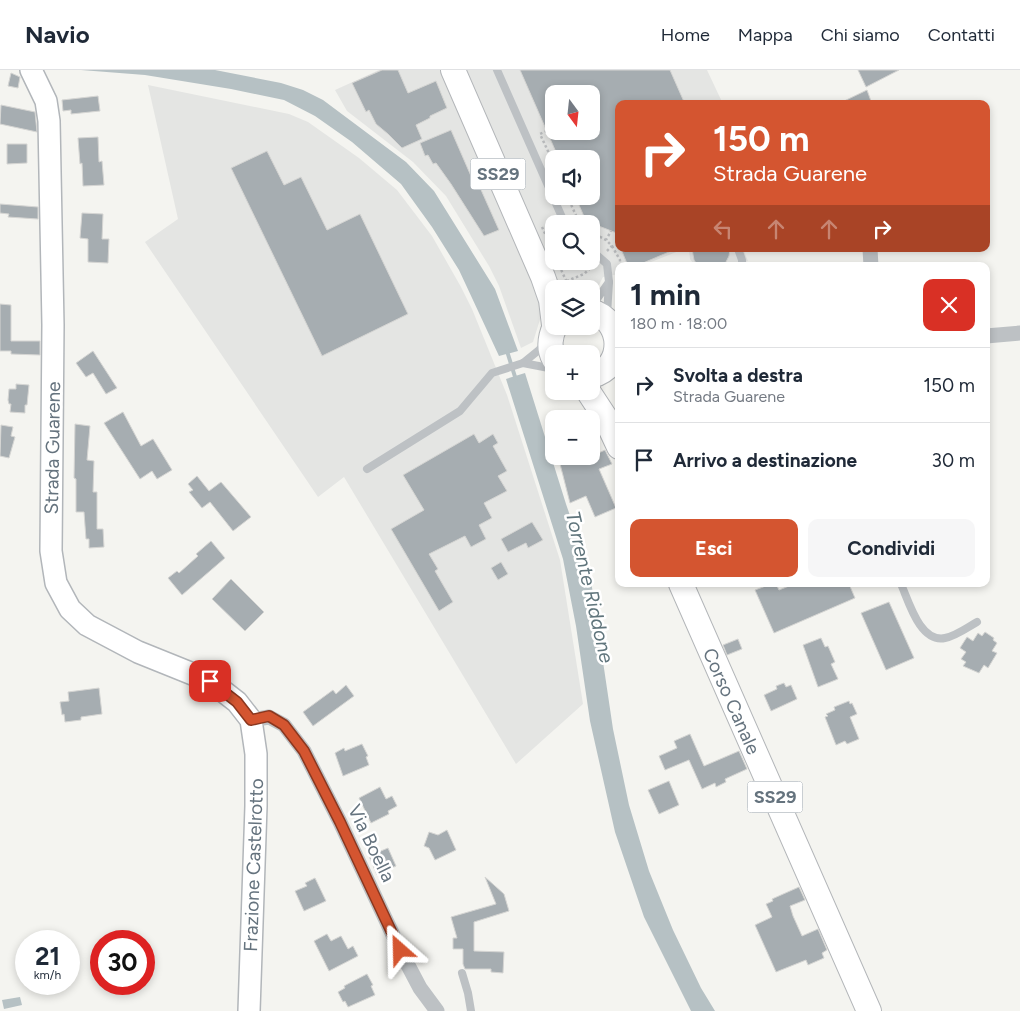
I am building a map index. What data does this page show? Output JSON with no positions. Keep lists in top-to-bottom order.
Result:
{
  "streets": {
    "main road": [
      "SS29",
      "Strada Guarene",
      "Corso Canale",
      "Frazione Castelrotto"
    ],
    "street": ["Via Boella"]
  },
  "crossings": [
    ["Strada Guarene", "Via Boella"],
    ["Strada Guarene", "Frazione Castelrotto"],
    ["Via Boella", "Frazione Castelrotto"]
  ],
  "water": ["Torrente Riddone"],
  "north": "bottom",
  "page": {
    "header": "Navio",
    "nav": [
      "Home",
      "Mappa",
      "Chi siamo",
      "Contatti"
    ],
    "map_buttons": ["+", "−"],
    "turn": ["150 m", "Strada Guarene"],
    "heading": ["1 min", "180 m · 18:00"],
    "list": [
      {
        "name": "Svolta a destra",
        "note": "Strada Guarene",
        "value": "150 m"
      },
      {
        "name": "Arrivo a destinazione",
        "value": "30 m"
      }
    ],
    "buttons": ["Esci", "Condividi"],
    "speed": "21 km/h",
    "limit": "30"
  }
}
